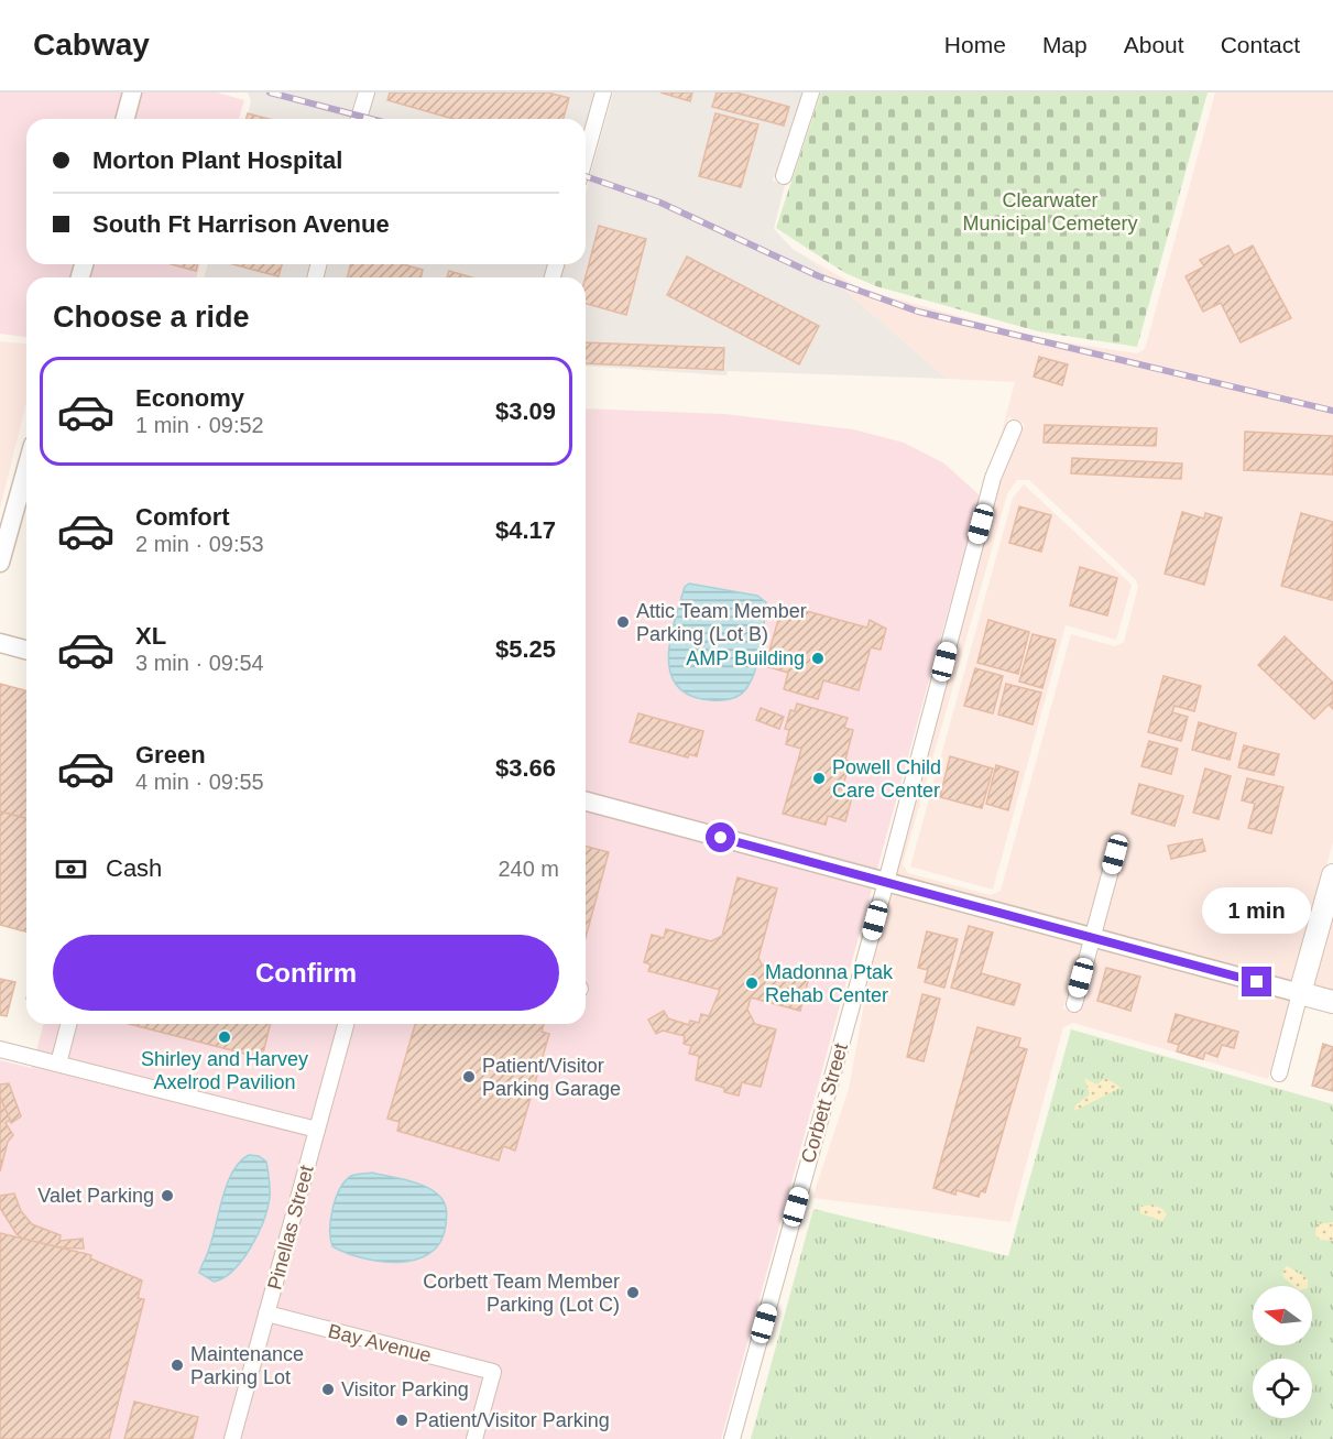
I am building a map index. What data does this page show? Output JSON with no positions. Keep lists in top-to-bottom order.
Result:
{
  "streets": {
    "street": ["Corbett Street", "Pinellas Street", "Bay Avenue"]
  },
  "crossings": [
    ["Pinellas Street", "Bay Avenue"]
  ],
  "parks": ["Clearwater Municipal Cemetery"],
  "places": [
    "Attic Team Member Parking (Lot B)",
    "AMP Building",
    "Powell Child Care Center",
    "Madonna Ptak Rehab Center",
    "Shirley and Harvey Axelrod Pavilion",
    "Patient/Visitor Parking Garage",
    "Valet Parking",
    "Corbett Team Member Parking (Lot C)",
    "Maintenance Parking Lot",
    "Visitor Parking",
    "Patient/Visitor Parking"
  ],
  "north": "left",
  "page": {
    "header": "Cabway",
    "nav": [
      "Home",
      "Map",
      "About",
      "Contact"
    ],
    "banner": ["Morton Plant Hospital", "South Ft Harrison Avenue"],
    "heading": "Choose a ride",
    "list": [
      {
        "name": "Economy",
        "note": "1 min · 09:52",
        "value": "$3.09"
      },
      {
        "name": "Comfort",
        "note": "2 min · 09:53",
        "value": "$4.17"
      },
      {
        "name": "XL",
        "note": "3 min · 09:54",
        "value": "$5.25"
      },
      {
        "name": "Green",
        "note": "4 min · 09:55",
        "value": "$3.66"
      }
    ],
    "pay": ["Cash", "240 m"],
    "bubble": "1 min",
    "buttons": "Confirm"
  }
}
